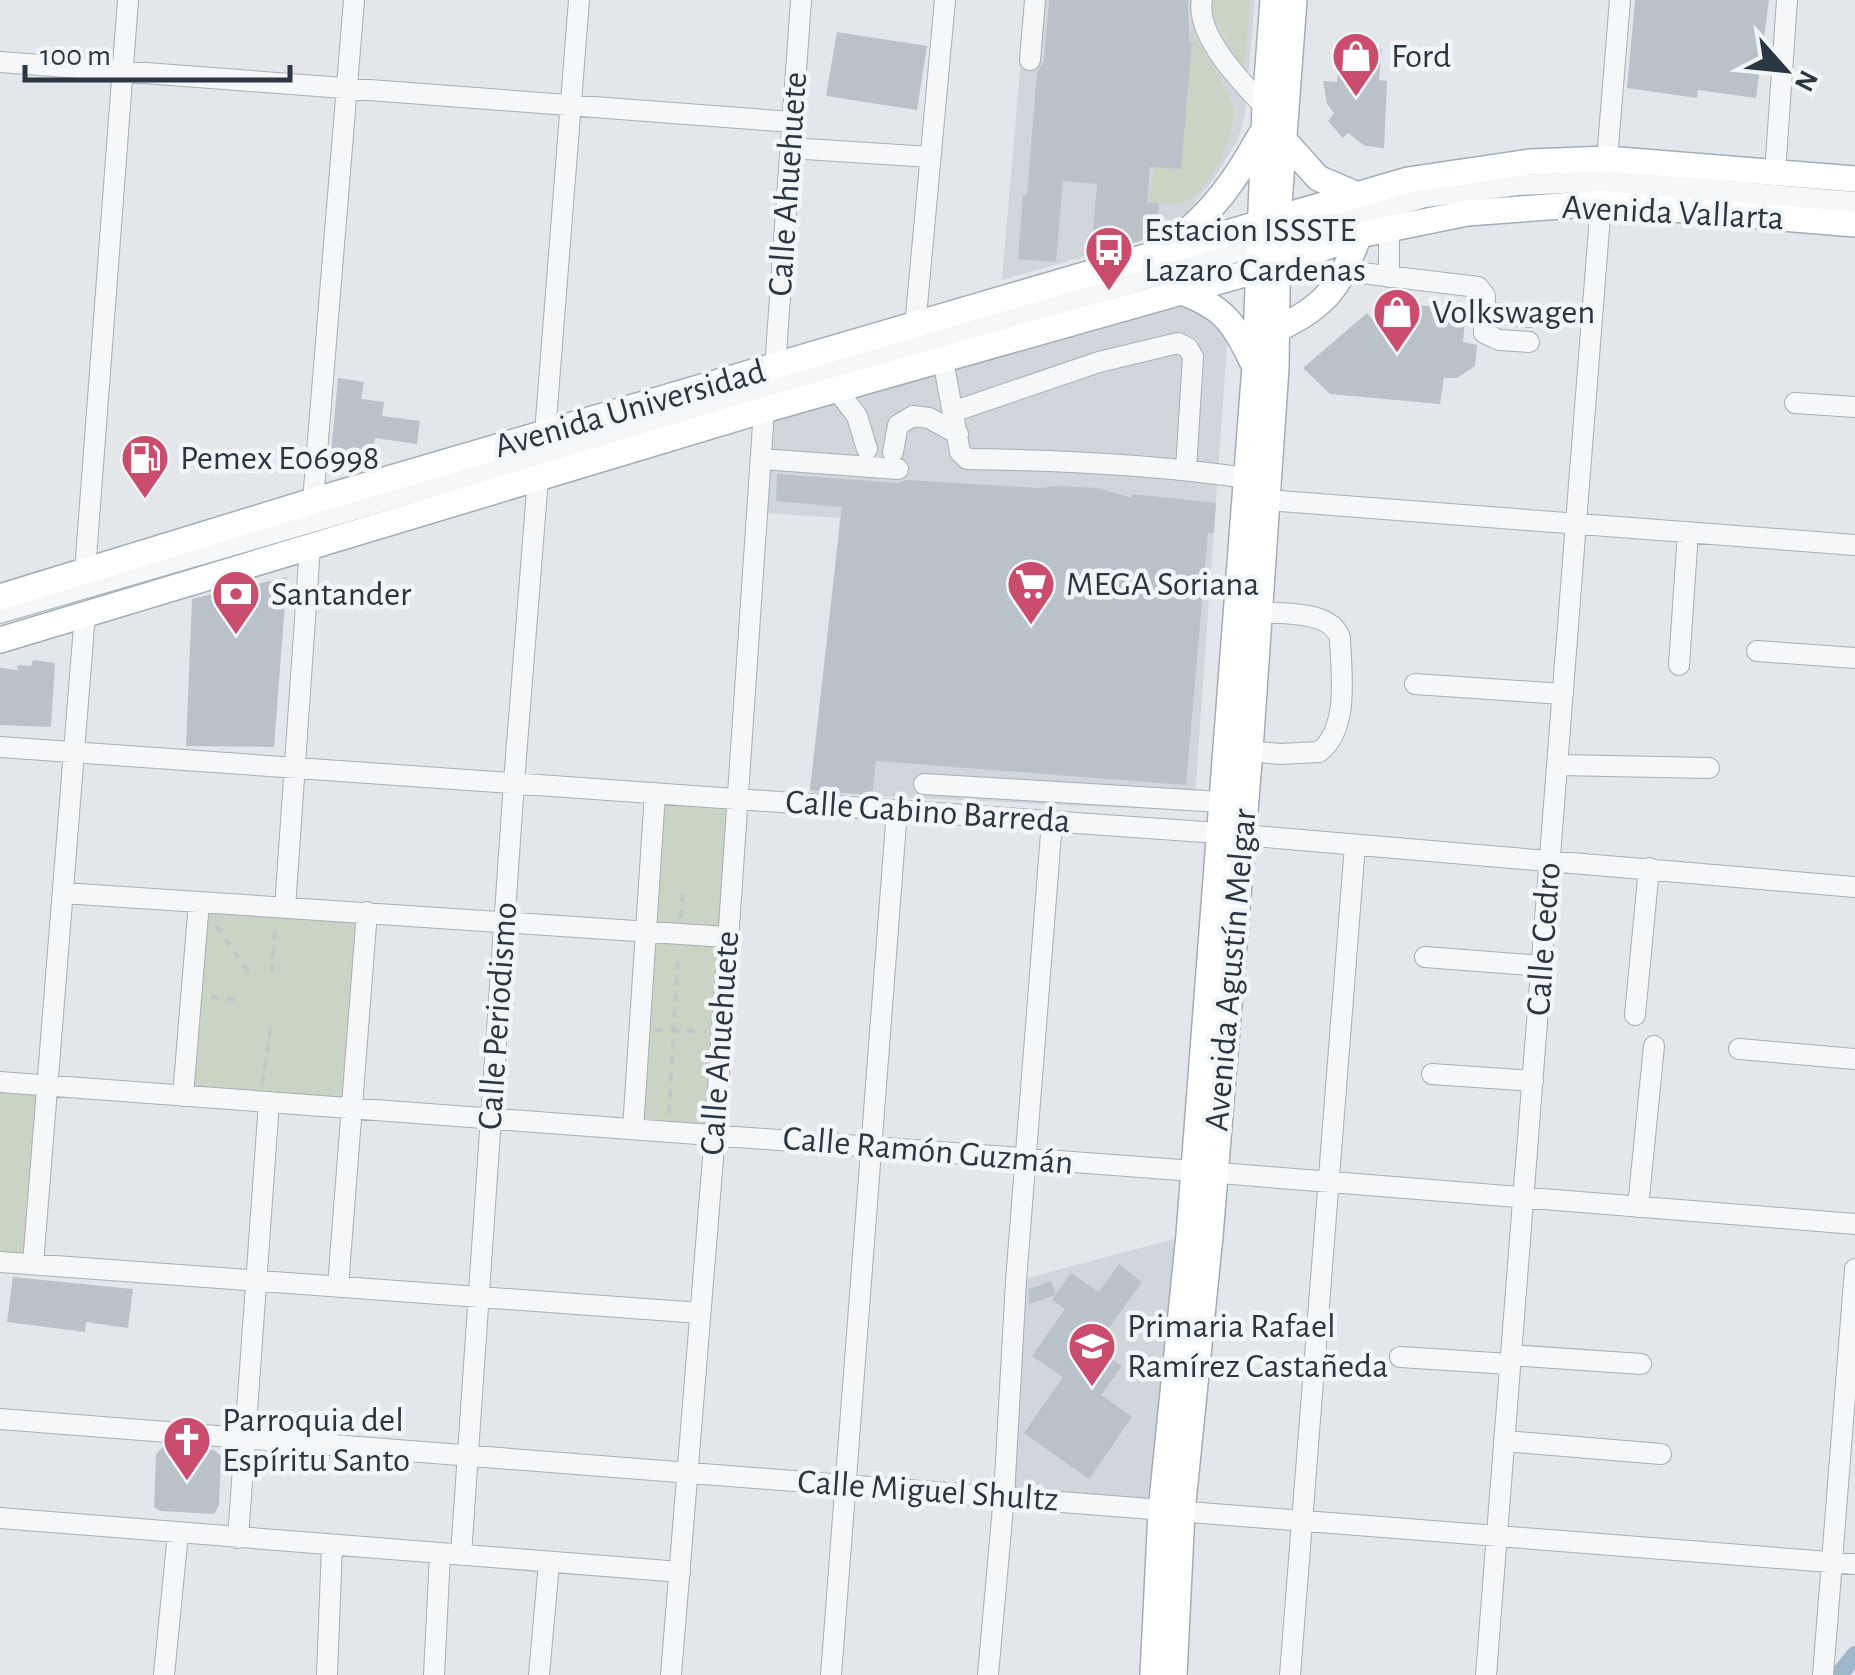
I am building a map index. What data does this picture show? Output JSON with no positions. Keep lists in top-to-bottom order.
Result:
{
  "streets": {
    "main road": ["Avenida Vallarta", "Avenida Universidad", "Avenida Agustín Melgar"],
    "street": [
      "Calle Ahuehuete",
      "Calle Gabino Barreda",
      "Calle Cedro",
      "Calle Periodismo",
      "Calle Ramón Guzmán",
      "Calle Miguel Shultz"
    ]
  },
  "crossings": [
    ["Calle Ahuehuete", "Avenida Universidad"],
    ["Calle Ahuehuete", "Calle Gabino Barreda"],
    ["Calle Ahuehuete", "Calle Ramón Guzmán"],
    ["Calle Ahuehuete", "Calle Miguel Shultz"],
    ["Avenida Vallarta", "Avenida Universidad"],
    ["Avenida Vallarta", "Calle Cedro"],
    ["Avenida Vallarta", "Avenida Agustín Melgar"],
    ["Avenida Universidad", "Avenida Agustín Melgar"],
    ["Avenida Universidad", "Calle Periodismo"],
    ["Calle Gabino Barreda", "Calle Cedro"],
    ["Calle Gabino Barreda", "Avenida Agustín Melgar"],
    ["Calle Gabino Barreda", "Calle Periodismo"],
    ["Calle Cedro", "Calle Ramón Guzmán"],
    ["Calle Cedro", "Calle Miguel Shultz"],
    ["Avenida Agustín Melgar", "Calle Ramón Guzmán"],
    ["Avenida Agustín Melgar", "Calle Miguel Shultz"],
    ["Calle Periodismo", "Calle Ramón Guzmán"],
    ["Calle Periodismo", "Calle Miguel Shultz"]
  ],
  "places": {
    "shop": ["Ford", "Volkswagen"],
    "bus stop": ["Estacion ISSSTE Lazaro Cardenas"],
    "fuel station": ["Pemex E06998"],
    "supermarket": ["MEGA Soriana"],
    "bank": ["Santander"],
    "school or university": ["Primaria Rafael Ramírez Castañeda"],
    "church": ["Parroquia del Espíritu Santo"]
  },
  "scale_bar": "100 m",
  "north": "bottom right"
}
